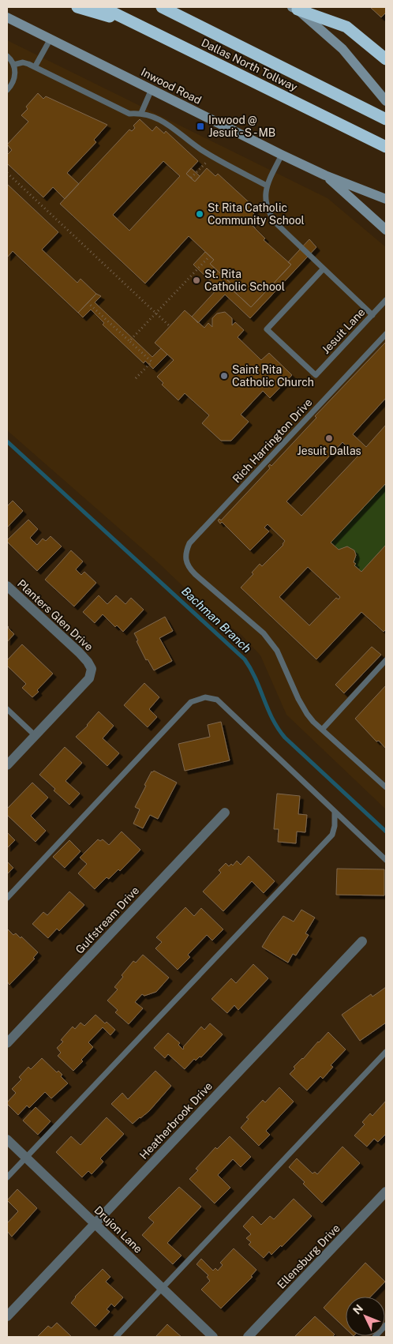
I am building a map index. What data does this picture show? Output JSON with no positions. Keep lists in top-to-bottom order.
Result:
{
  "streets": {
    "highway": ["Dallas North Tollway"],
    "main road": ["Inwood Road"],
    "street": [
      "Planters Glen Drive",
      "Gulfstream Drive",
      "Heatherbrook Drive",
      "Drujon Lane",
      "Ellensburg Drive"
    ],
    "lane": ["Jesuit Lane", "Rich Harrington Drive"]
  },
  "crossings": [
    ["Heatherbrook Drive", "Drujon Lane"]
  ],
  "water": ["Bachman Branch"],
  "places": {
    "transit": ["Inwood @ Jesuit - S - MB"],
    "other": [
      "St Rita Catholic Community School",
      "St. Rita Catholic School",
      "Saint Rita Catholic Church",
      "Jesuit Dallas"
    ]
  },
  "north": "top left"
}
